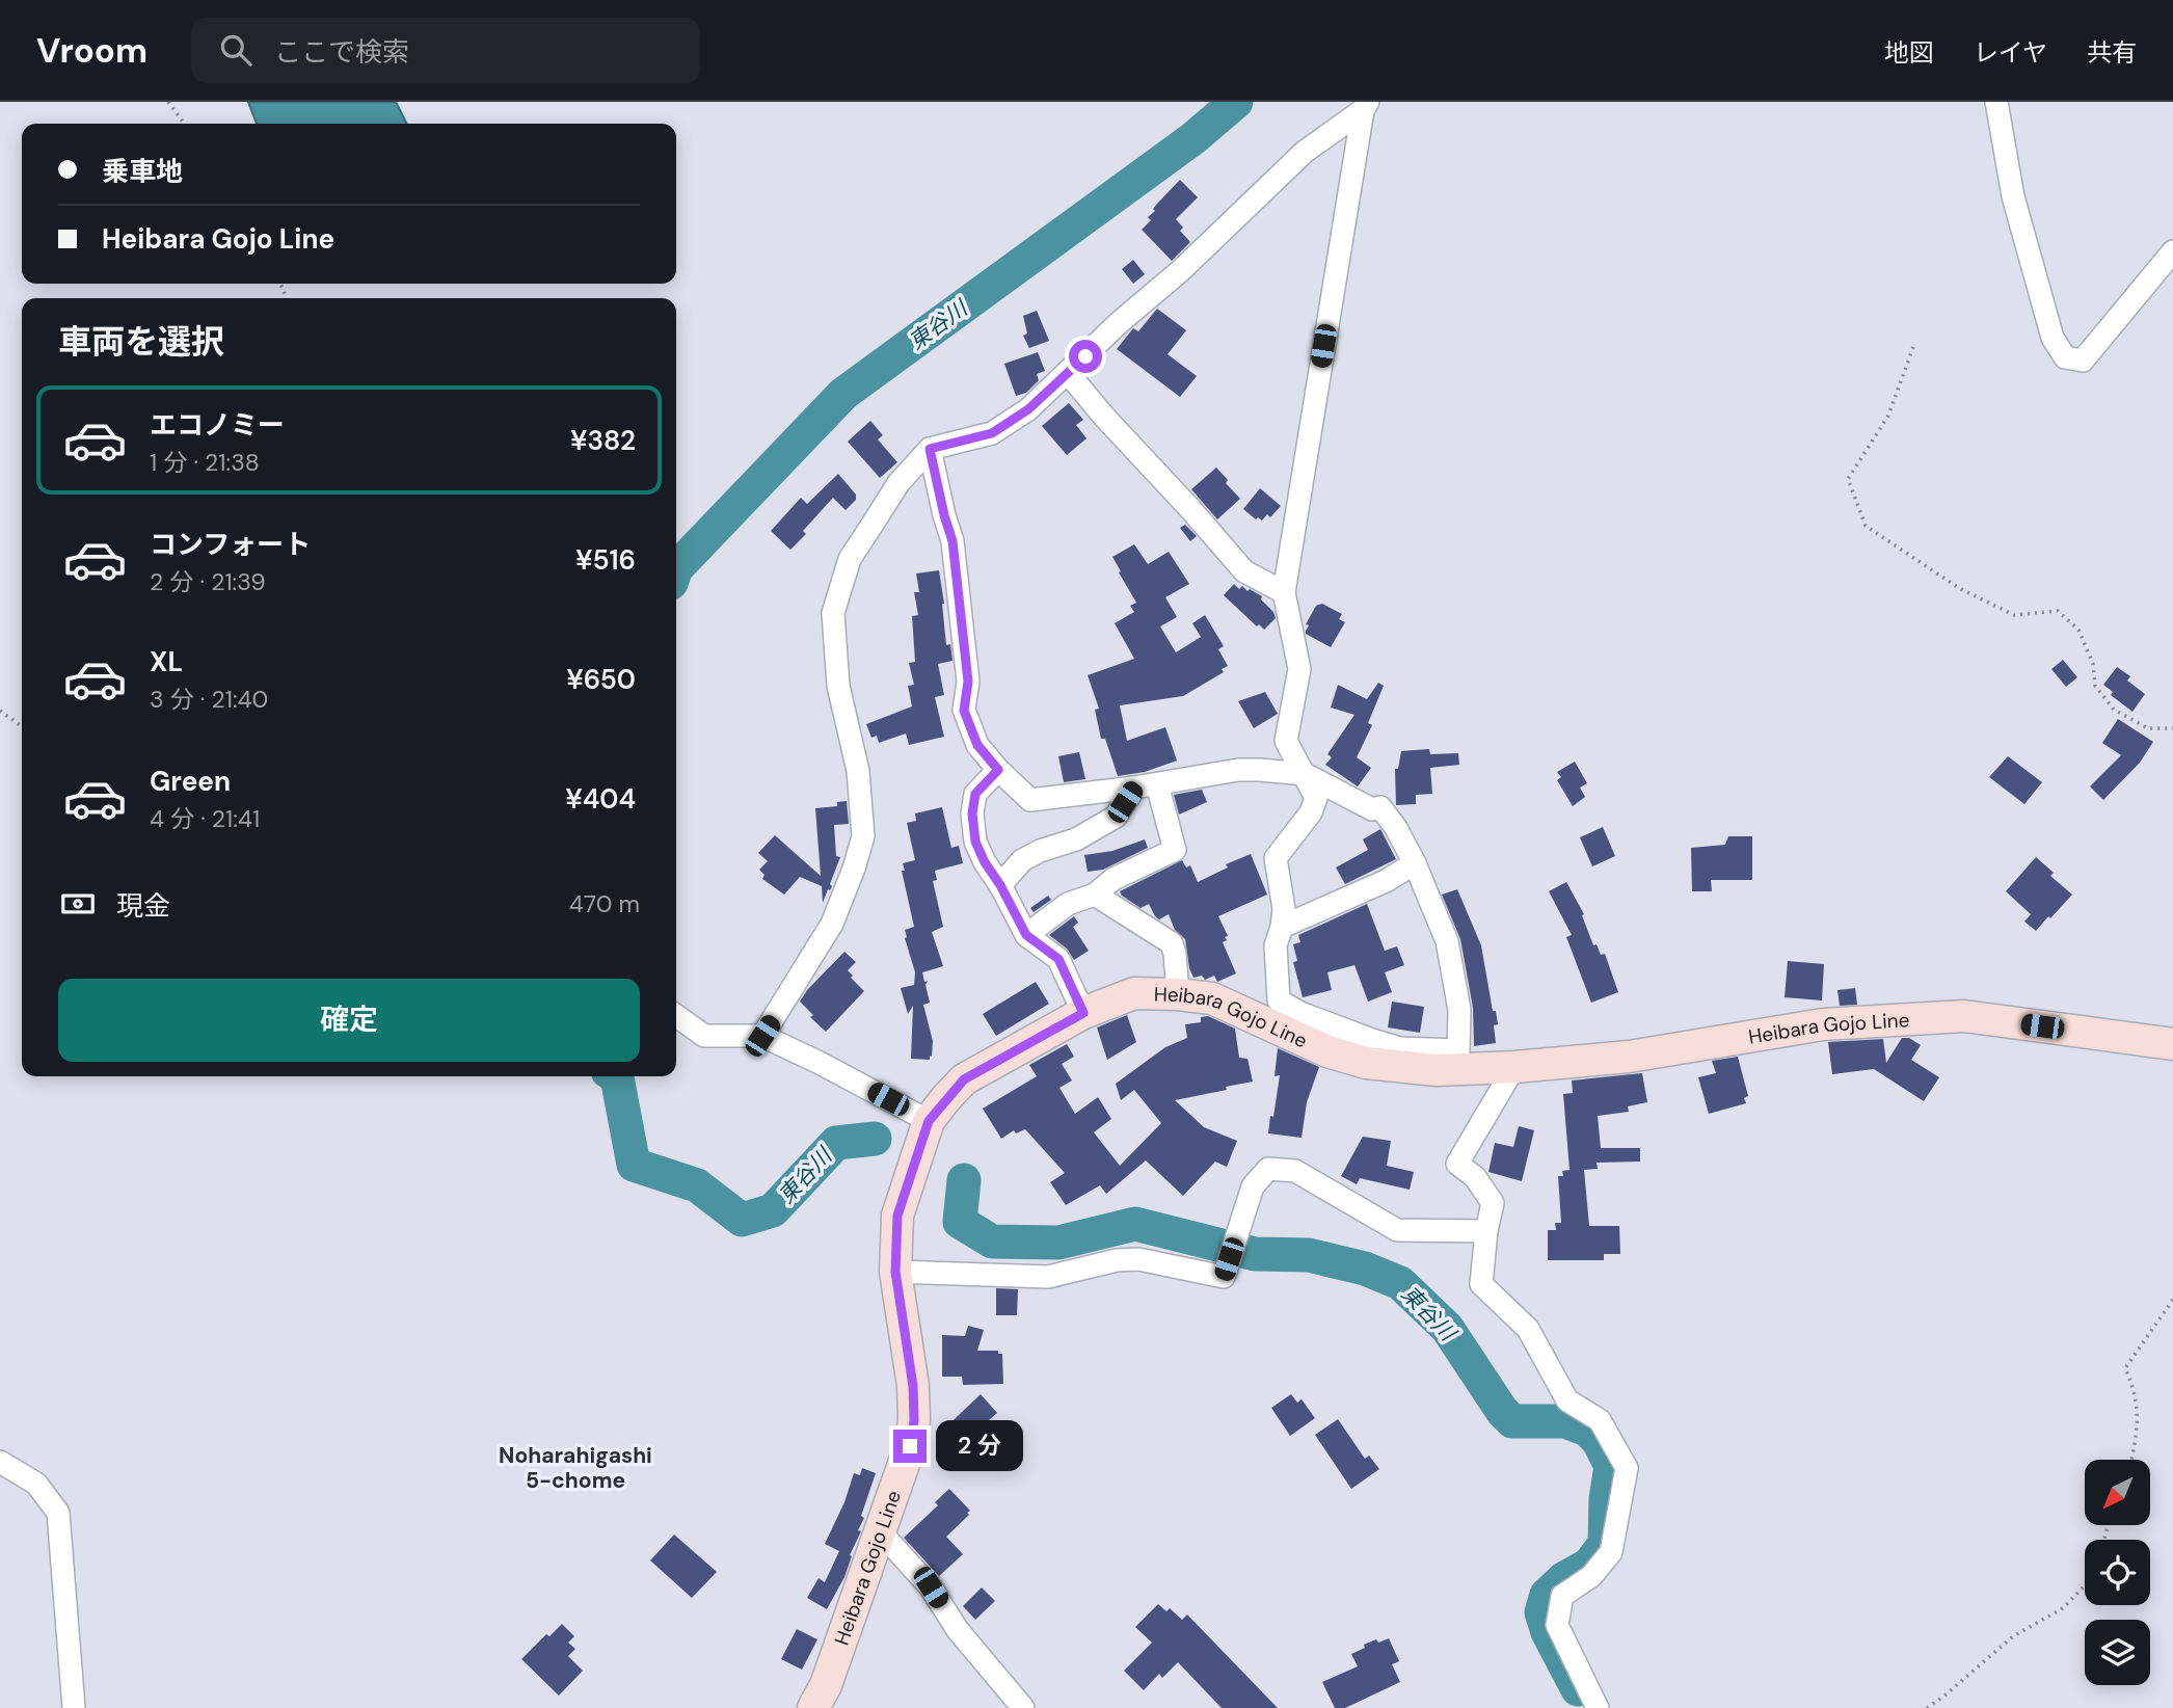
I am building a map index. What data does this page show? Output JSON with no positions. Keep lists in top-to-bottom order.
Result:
{
  "streets": {
    "main road": ["Heibara Gojo Line"]
  },
  "districts": ["Noharahigashi 5-chome"],
  "water": ["東谷川"],
  "north": "bottom left",
  "page": {
    "header": "Vroom",
    "search": "ここで検索",
    "nav": ["地図", "レイヤ", "共有"],
    "banner": ["乗車地", "Heibara Gojo Line"],
    "heading": "車両を選択",
    "list": [
      {
        "name": "エコノミー",
        "note": "1 分 · 21:38",
        "value": "¥382"
      },
      {
        "name": "コンフォート",
        "note": "2 分 · 21:39",
        "value": "¥516"
      },
      {
        "name": "XL",
        "note": "3 分 · 21:40",
        "value": "¥650"
      },
      {
        "name": "Green",
        "note": "4 分 · 21:41",
        "value": "¥404"
      }
    ],
    "pay": ["現金", "470 m"],
    "buttons": "確定",
    "bubble": "2 分"
  }
}
